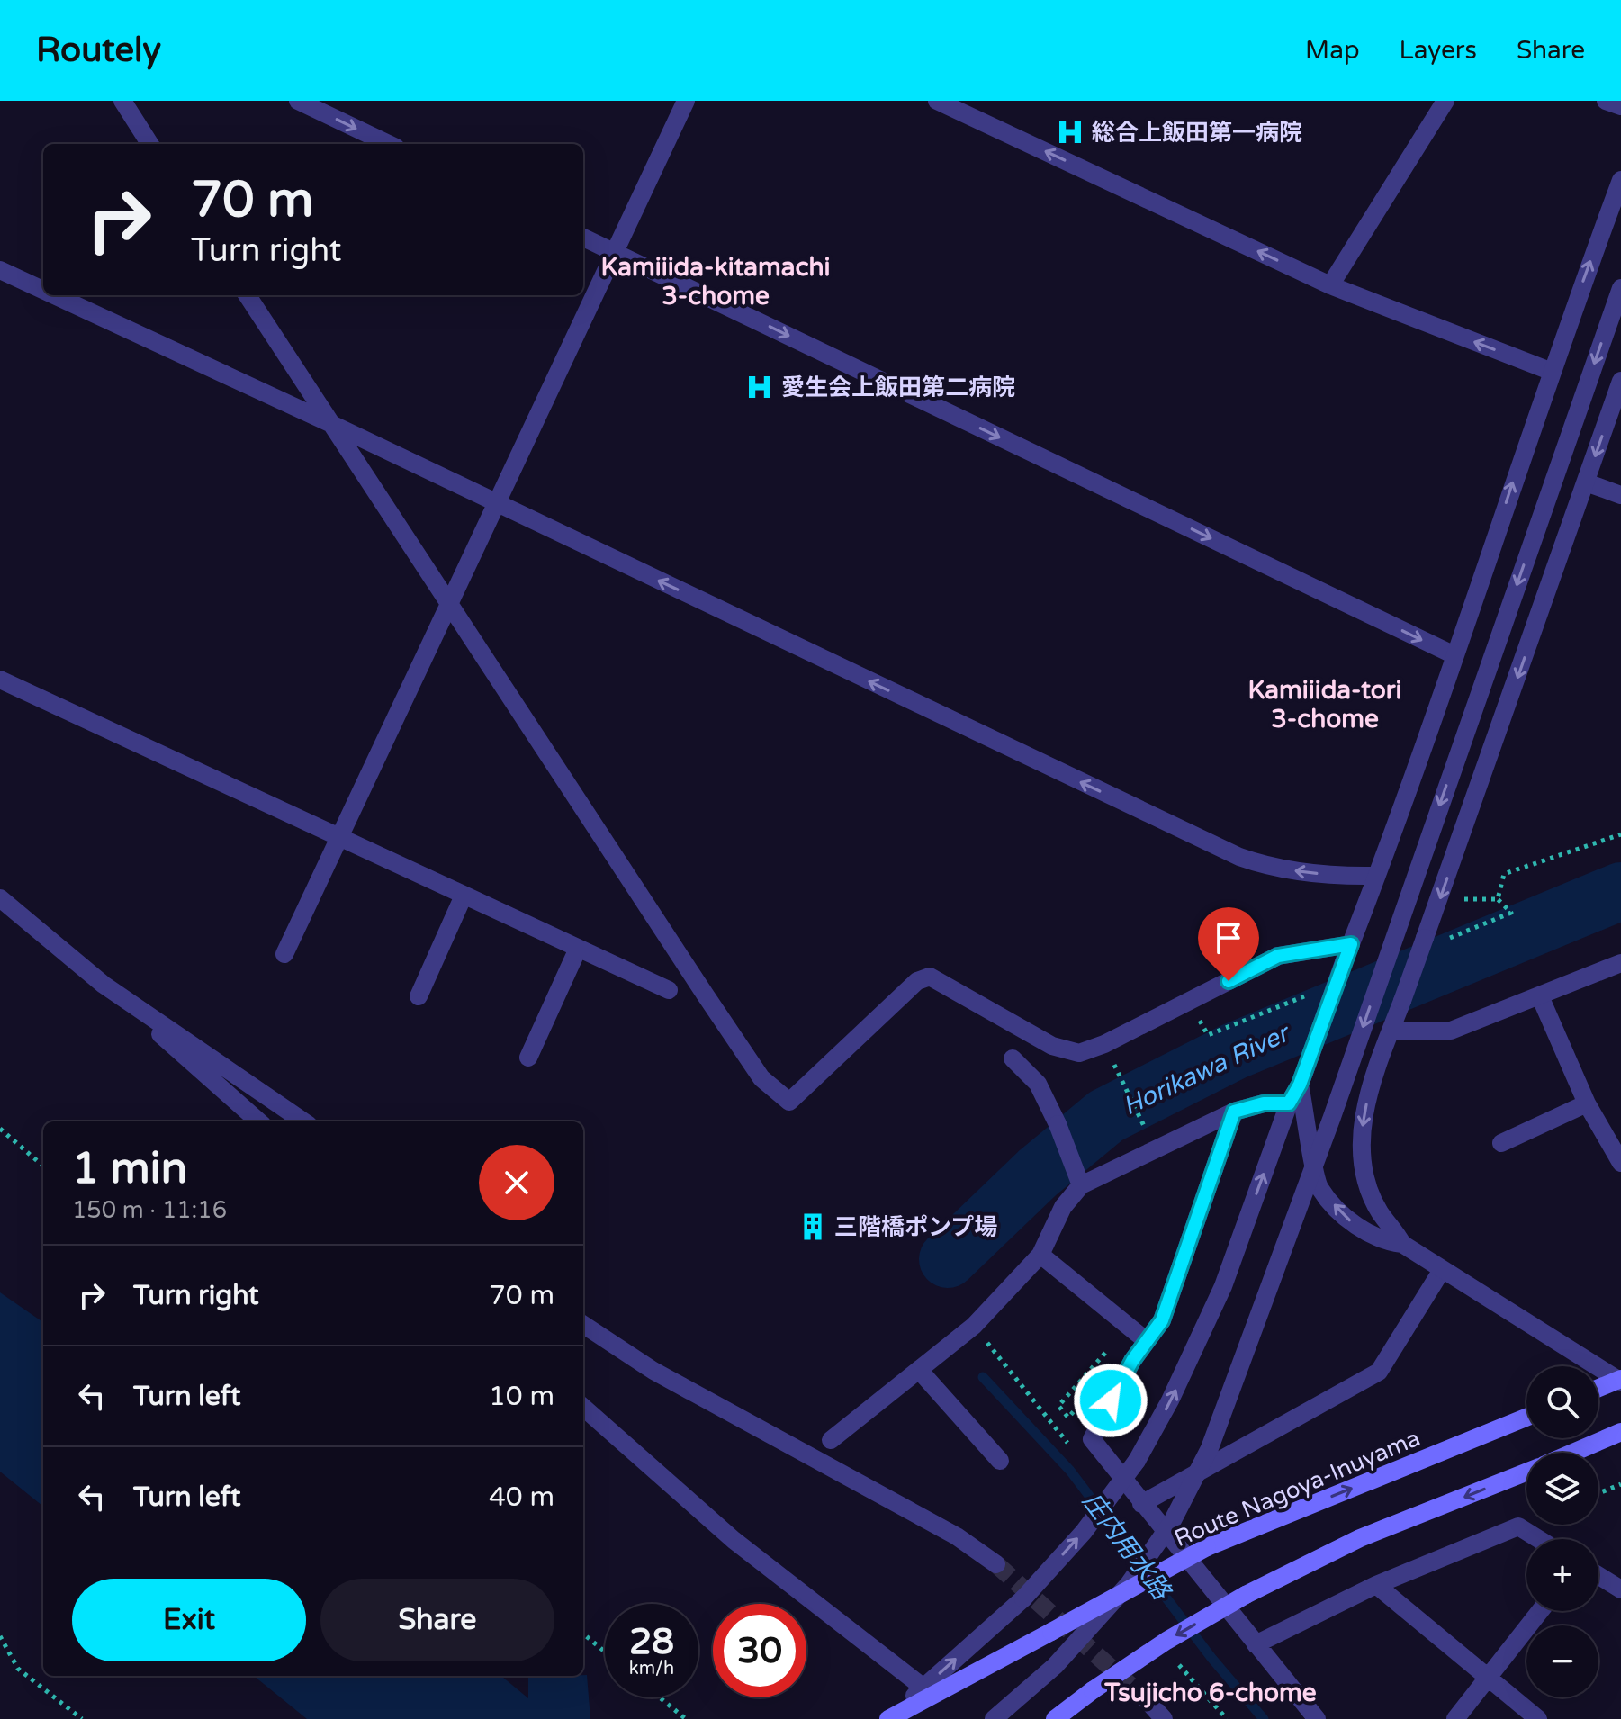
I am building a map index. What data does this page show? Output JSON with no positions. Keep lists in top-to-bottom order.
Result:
{
  "streets": {
    "main road": ["Route Nagoya-Inuyama"]
  },
  "districts": ["Kamiiida-kitamachi 3-chome", "Kamiiida-tori 3-chome", "Tsujicho 6-chome"],
  "water": ["Horikawa River", "庄内用水路"],
  "places": {
    "hospital": ["総合上飯田第一病院", "愛生会上飯田第二病院"],
    "building": ["三階橋ポンプ場"]
  },
  "page": {
    "header": "Routely",
    "nav": ["Map", "Layers", "Share"],
    "turn": ["70 m", "Turn right"],
    "heading": ["1 min", "150 m · 11:16"],
    "list": [
      {
        "name": "Turn right",
        "value": "70 m"
      },
      {
        "name": "Turn left",
        "value": "10 m"
      },
      {
        "name": "Turn left",
        "value": "40 m"
      }
    ],
    "map_buttons": ["+", "−"],
    "buttons": ["Exit", "Share"],
    "speed": "28 km/h",
    "limit": "30"
  }
}
